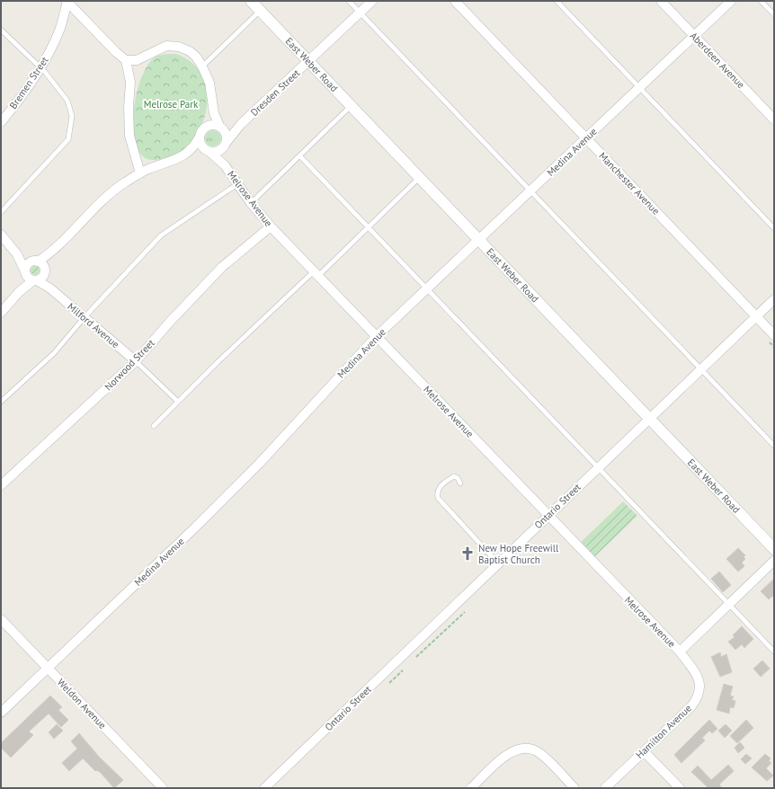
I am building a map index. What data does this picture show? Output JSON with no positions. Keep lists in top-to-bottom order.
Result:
{
  "streets": {
    "street": [
      "Aberdeen Avenue",
      "East Weber Road",
      "Bremen Street",
      "Dresden Street",
      "Medina Avenue",
      "Manchester Avenue",
      "Melrose Avenue",
      "Milford Avenue",
      "Norwood Street",
      "Ontario Street",
      "Weldon Avenue",
      "Hamilton Avenue"
    ]
  },
  "crossings": [
    ["Aberdeen Avenue", "Medina Avenue"],
    ["East Weber Road", "Dresden Street"],
    ["East Weber Road", "Medina Avenue"],
    ["East Weber Road", "Ontario Street"],
    ["Dresden Street", "Melrose Avenue"],
    ["Medina Avenue", "Manchester Avenue"],
    ["Medina Avenue", "Melrose Avenue"],
    ["Medina Avenue", "Weldon Avenue"],
    ["Manchester Avenue", "Ontario Street"],
    ["Melrose Avenue", "Norwood Street"],
    ["Melrose Avenue", "Ontario Street"],
    ["Melrose Avenue", "Hamilton Avenue"],
    ["Milford Avenue", "Norwood Street"]
  ],
  "parks": ["Melrose Park"],
  "places": {
    "church": ["New Hope Freewill Baptist Church"]
  }
}
